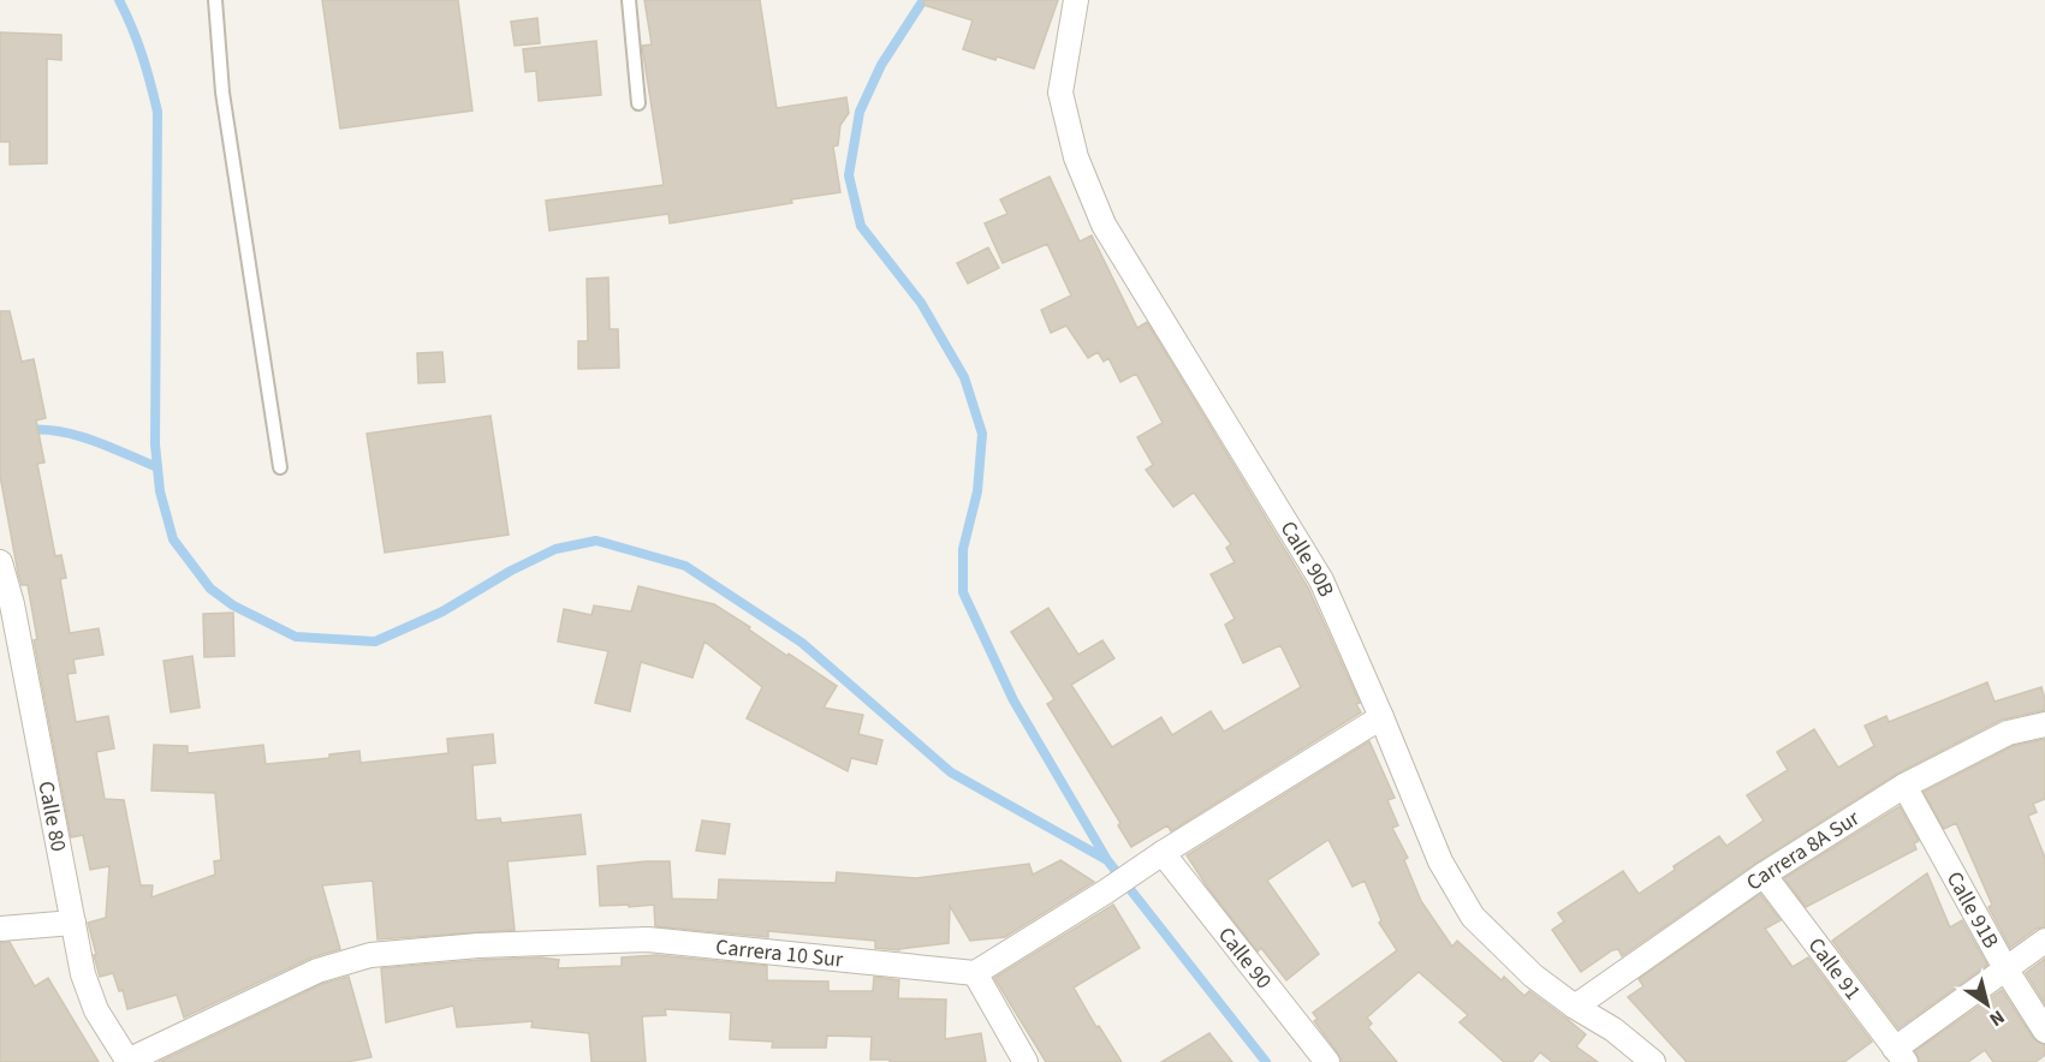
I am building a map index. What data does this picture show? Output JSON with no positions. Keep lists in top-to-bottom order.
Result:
{
  "streets": {
    "street": [
      "Calle 90B",
      "Calle 80",
      "Carrera 8A Sur",
      "Calle 91B",
      "Carrera 10 Sur",
      "Calle 90",
      "Calle 91"
    ]
  },
  "crossings": [
    ["Calle 90B", "Carrera 8A Sur"],
    ["Calle 80", "Carrera 10 Sur"],
    ["Carrera 8A Sur", "Calle 91B"],
    ["Carrera 8A Sur", "Calle 91"]
  ],
  "north": "bottom right"
}
